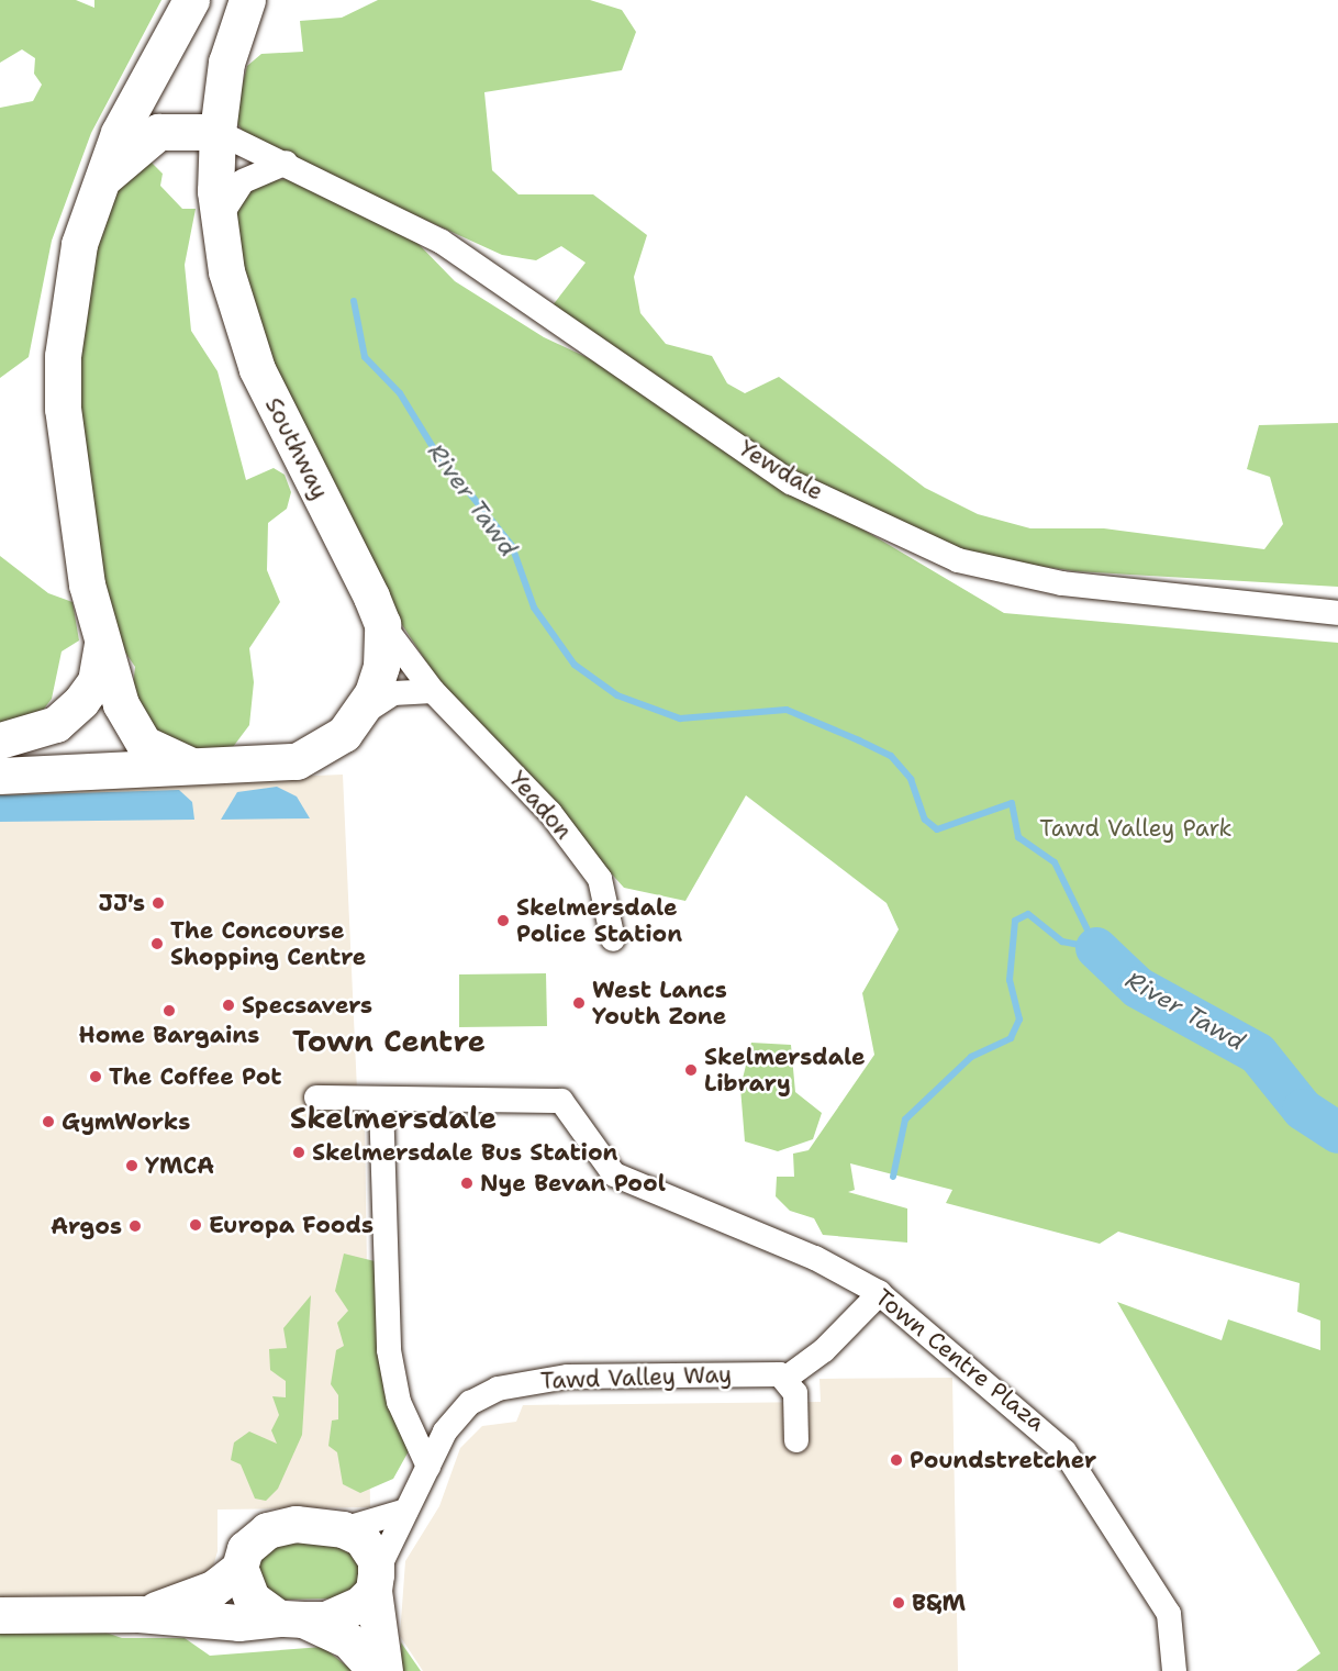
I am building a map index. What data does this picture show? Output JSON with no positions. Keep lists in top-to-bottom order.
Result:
{
  "streets": {
    "street": [
      "Southway",
      "Yewdale",
      "Yeadon",
      "Town Centre Plaza",
      "Tawd Valley Way"
    ]
  },
  "crossings": [
    ["Southway", "Yewdale"],
    ["Southway", "Yeadon"]
  ],
  "districts": ["Town Centre", "Skelmersdale"],
  "water": ["River Tawd"],
  "parks": ["Tawd Valley Park"],
  "places": [
    "JJ's",
    "Skelmersdale Police Station",
    "The Concourse Shopping Centre",
    "West Lancs Youth Zone",
    "Specsavers",
    "Home Bargains",
    "Skelmersdale Library",
    "The Coffee Pot",
    "GymWorks",
    "Skelmersdale Bus Station",
    "YMCA",
    "Nye Bevan Pool",
    "Europa Foods",
    "Argos",
    "Poundstretcher",
    "B&M"
  ]
}
